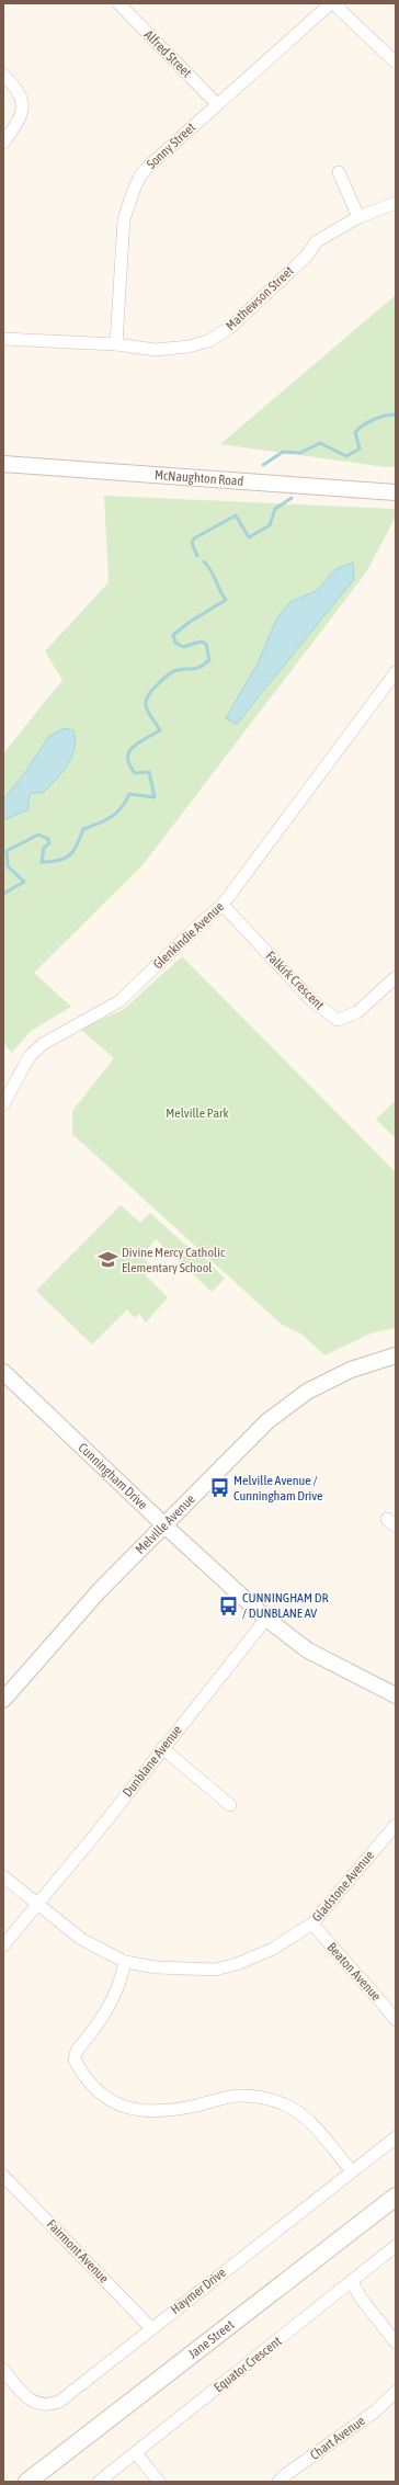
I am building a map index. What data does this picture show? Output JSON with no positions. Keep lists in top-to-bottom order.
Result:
{
  "streets": {
    "main road": ["Jane Street"],
    "street": [
      "Alfred Street",
      "Sonny Street",
      "Mathewson Street",
      "McNaughton Road",
      "Glenkindie Avenue",
      "Falkirk Crescent",
      "Cunningham Drive",
      "Melville Avenue",
      "Dunblane Avenue",
      "Gladstone Avenue",
      "Beaton Avenue",
      "Fairmont Avenue",
      "Haymer Drive",
      "Equator Crescent",
      "Chart Avenue"
    ]
  },
  "crossings": [
    ["Alfred Street", "Sonny Street"],
    ["Sonny Street", "Mathewson Street"],
    ["Glenkindie Avenue", "Falkirk Crescent"],
    ["Cunningham Drive", "Melville Avenue"],
    ["Cunningham Drive", "Dunblane Avenue"],
    ["Dunblane Avenue", "Gladstone Avenue"],
    ["Gladstone Avenue", "Beaton Avenue"],
    ["Fairmont Avenue", "Haymer Drive"]
  ],
  "parks": ["Melville Park"],
  "places": {
    "school or university": ["Divine Mercy Catholic Elementary School"],
    "bus stop": ["Melville Avenue / Cunningham Drive", "CUNNINGHAM DR / DUNBLANE AV"]
  }
}
